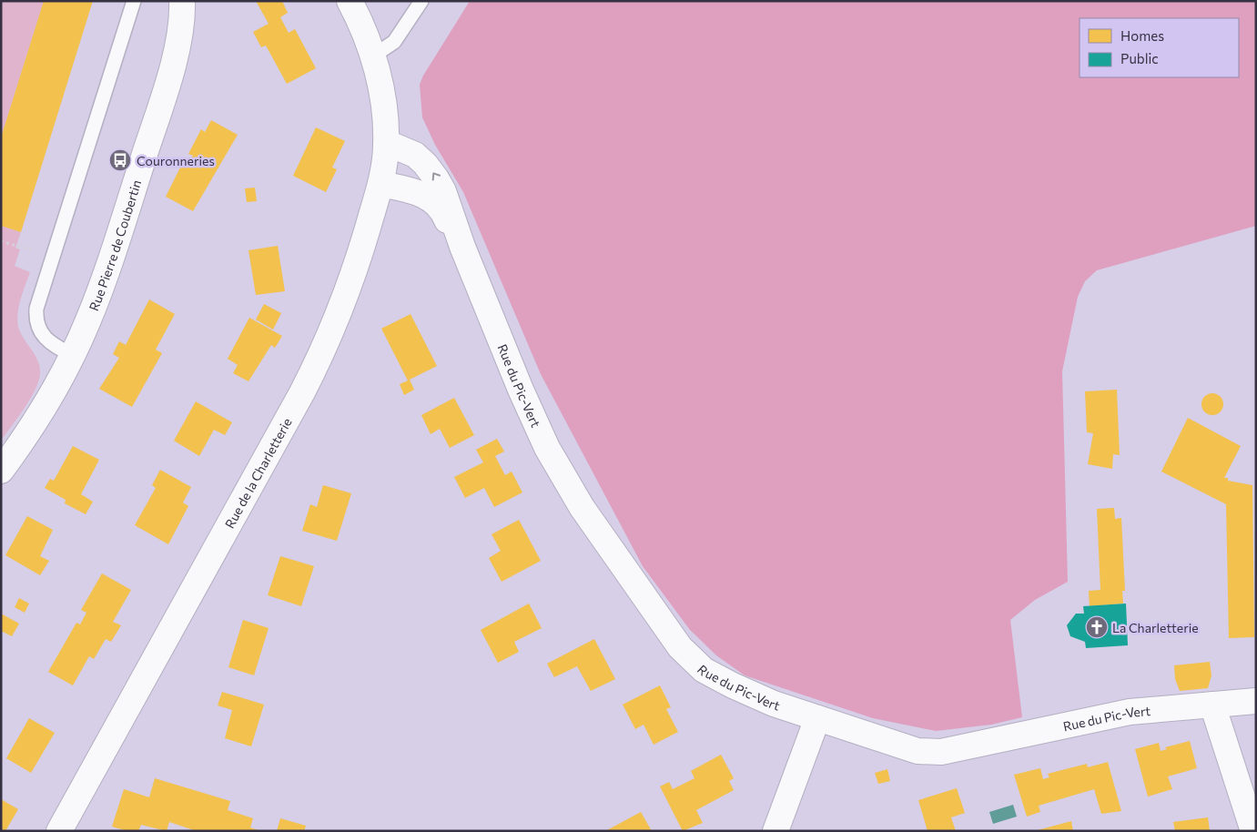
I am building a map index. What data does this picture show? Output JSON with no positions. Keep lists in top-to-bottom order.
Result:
{
  "streets": {
    "street": ["Rue Pierre de Coubertin", "Rue du Pic-Vert", "Rue de la Charletterie"]
  },
  "crossings": [
    ["Rue du Pic-Vert", "Rue de la Charletterie"]
  ],
  "places": {
    "bus stop": ["Couronneries"],
    "church": ["La Charletterie"]
  },
  "legend": ["Homes", "Public"]
}
